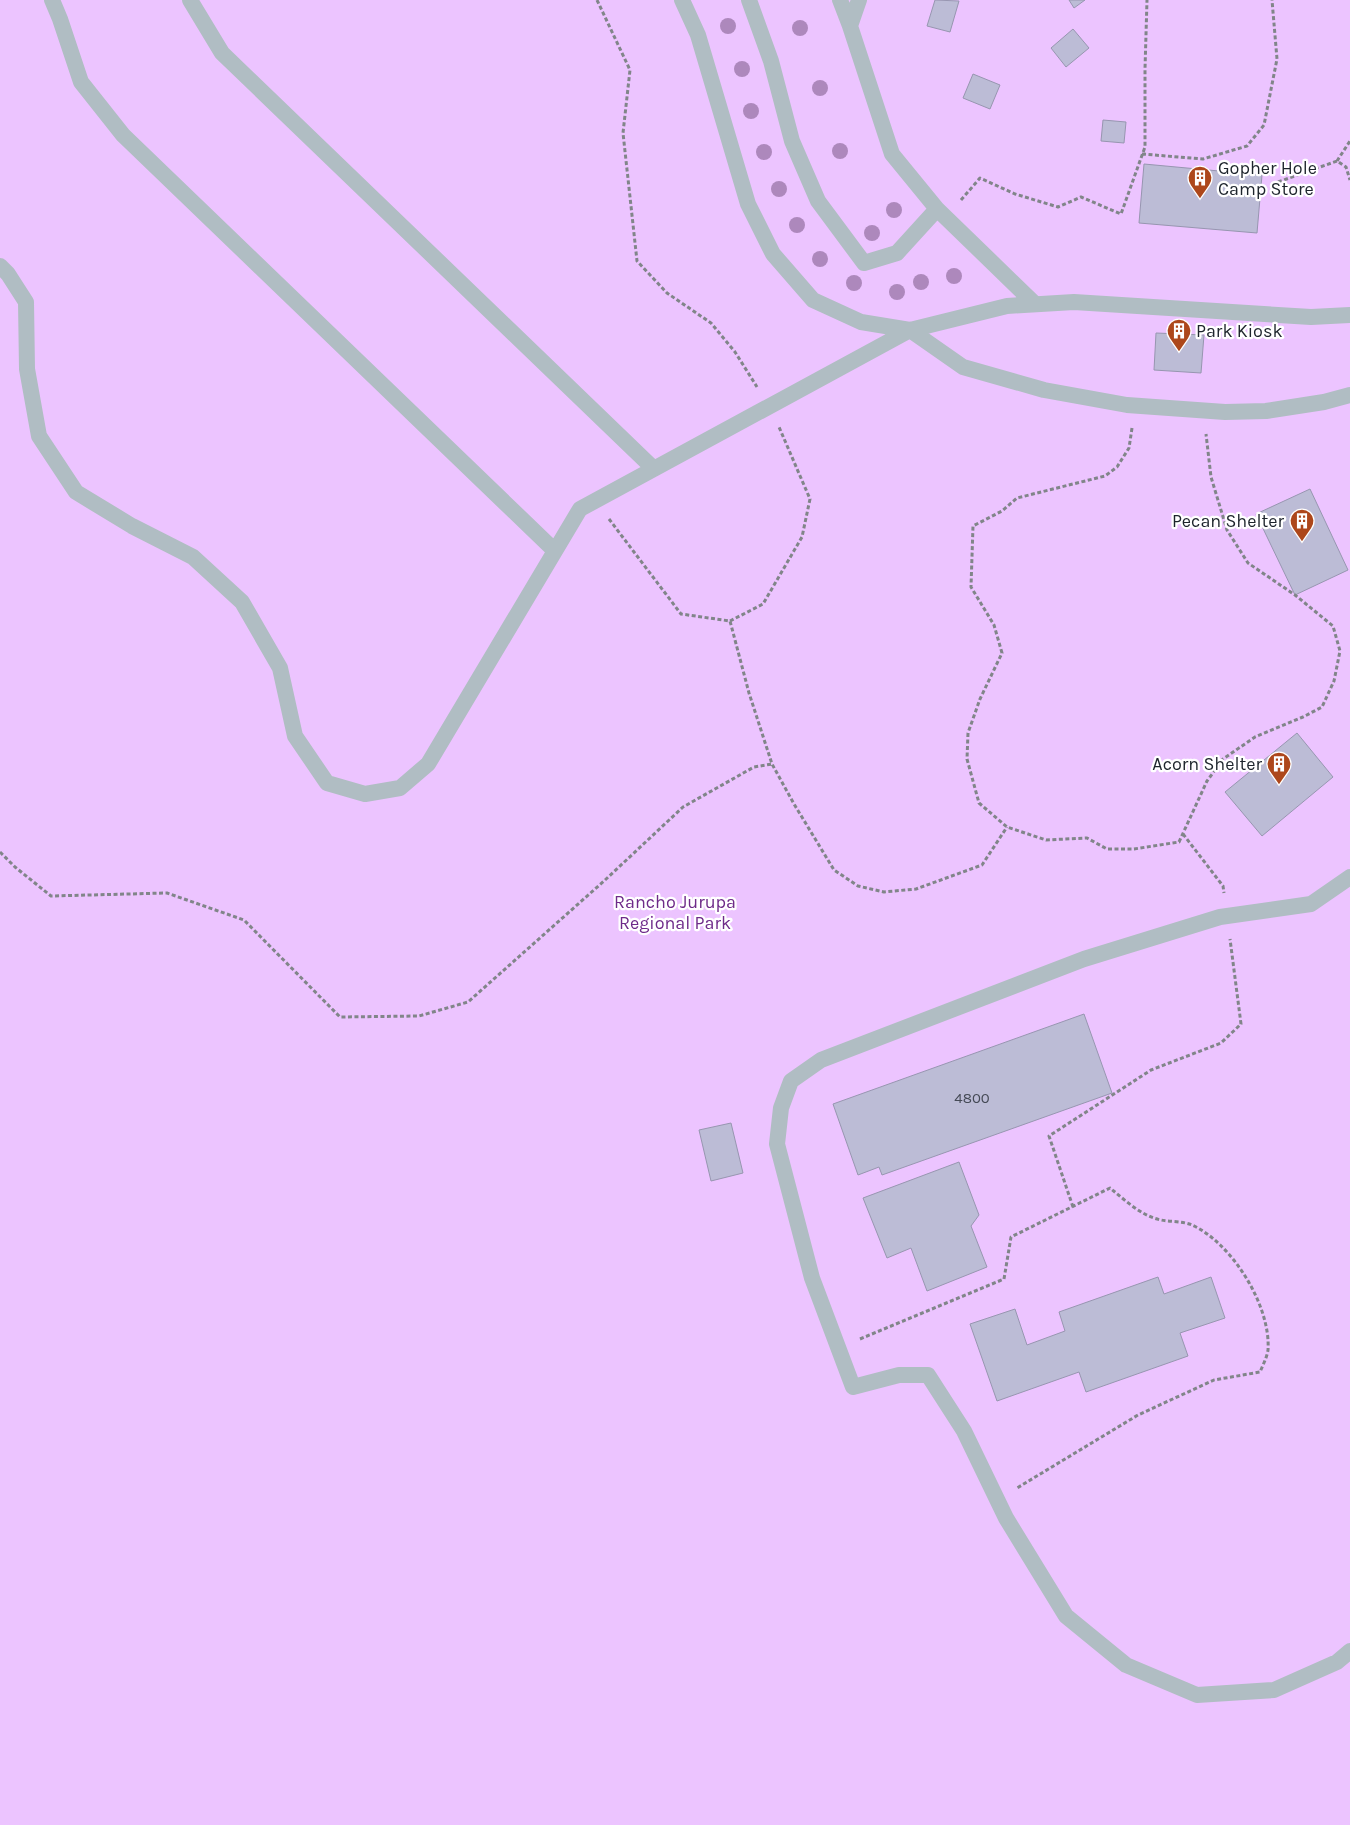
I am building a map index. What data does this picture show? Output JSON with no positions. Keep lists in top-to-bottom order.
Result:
{
  "parks": ["Rancho Jurupa Regional Park"],
  "places": {
    "building": [
      "Gopher Hole Camp Store",
      "Park Kiosk",
      "Pecan Shelter",
      "Acorn Shelter"
    ]
  },
  "house_numbers": ["4800"]
}
